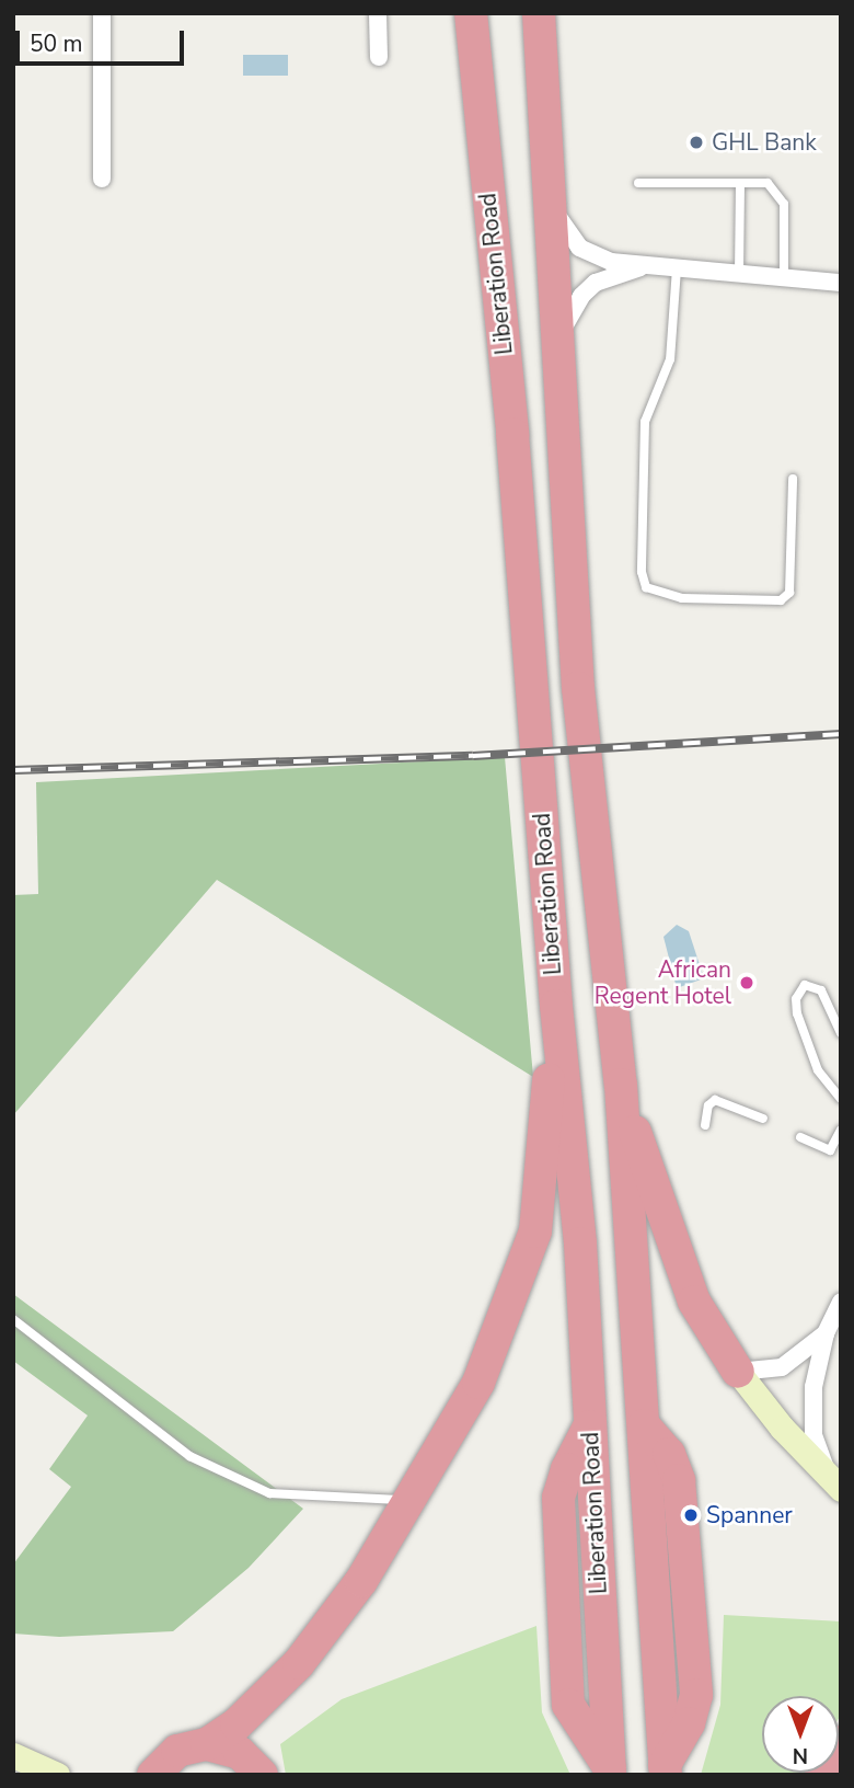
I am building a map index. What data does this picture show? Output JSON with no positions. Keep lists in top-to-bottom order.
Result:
{
  "streets": {
    "highway": ["Liberation Road"]
  },
  "places": ["GHL Bank", "African Regent Hotel", "Spanner"],
  "scale_bar": "50 m",
  "north": "bottom"
}
